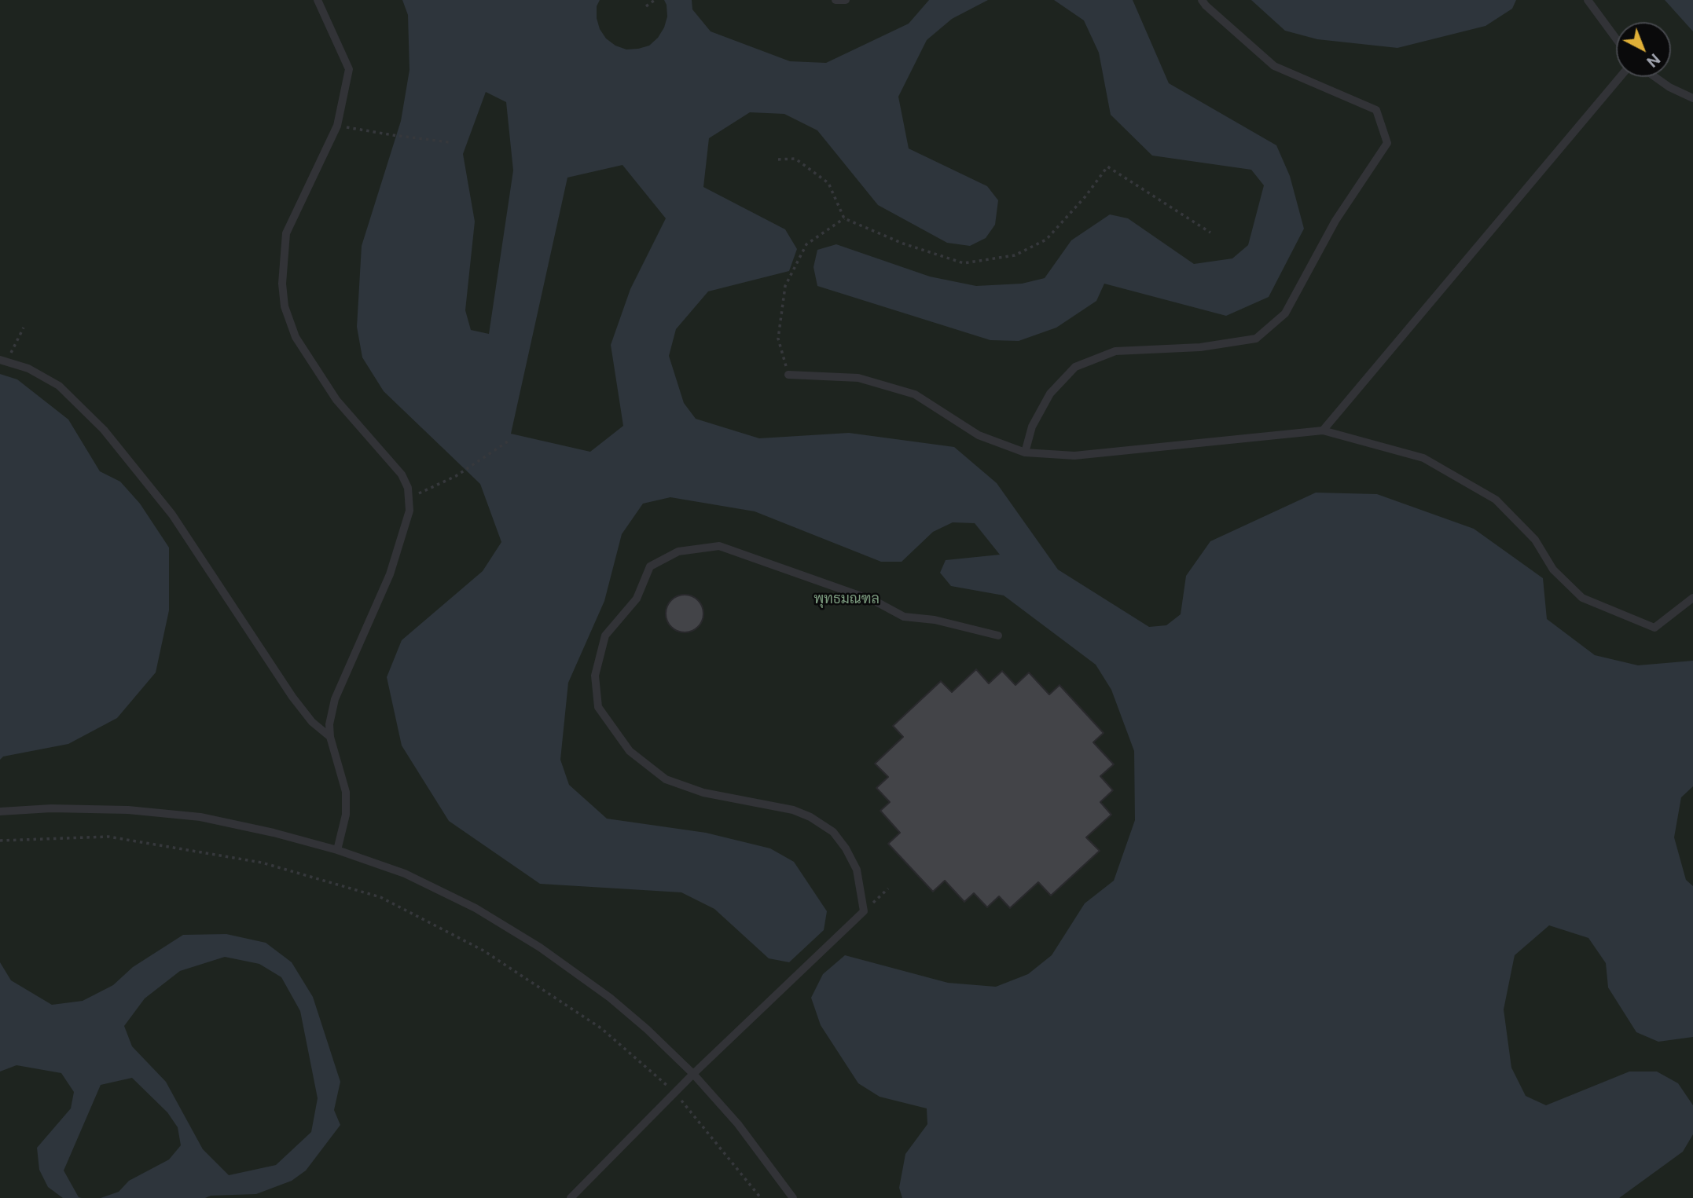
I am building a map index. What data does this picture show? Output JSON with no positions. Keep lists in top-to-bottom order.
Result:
{
  "parks": ["พุทธมณฑล"],
  "north": "bottom right"
}
